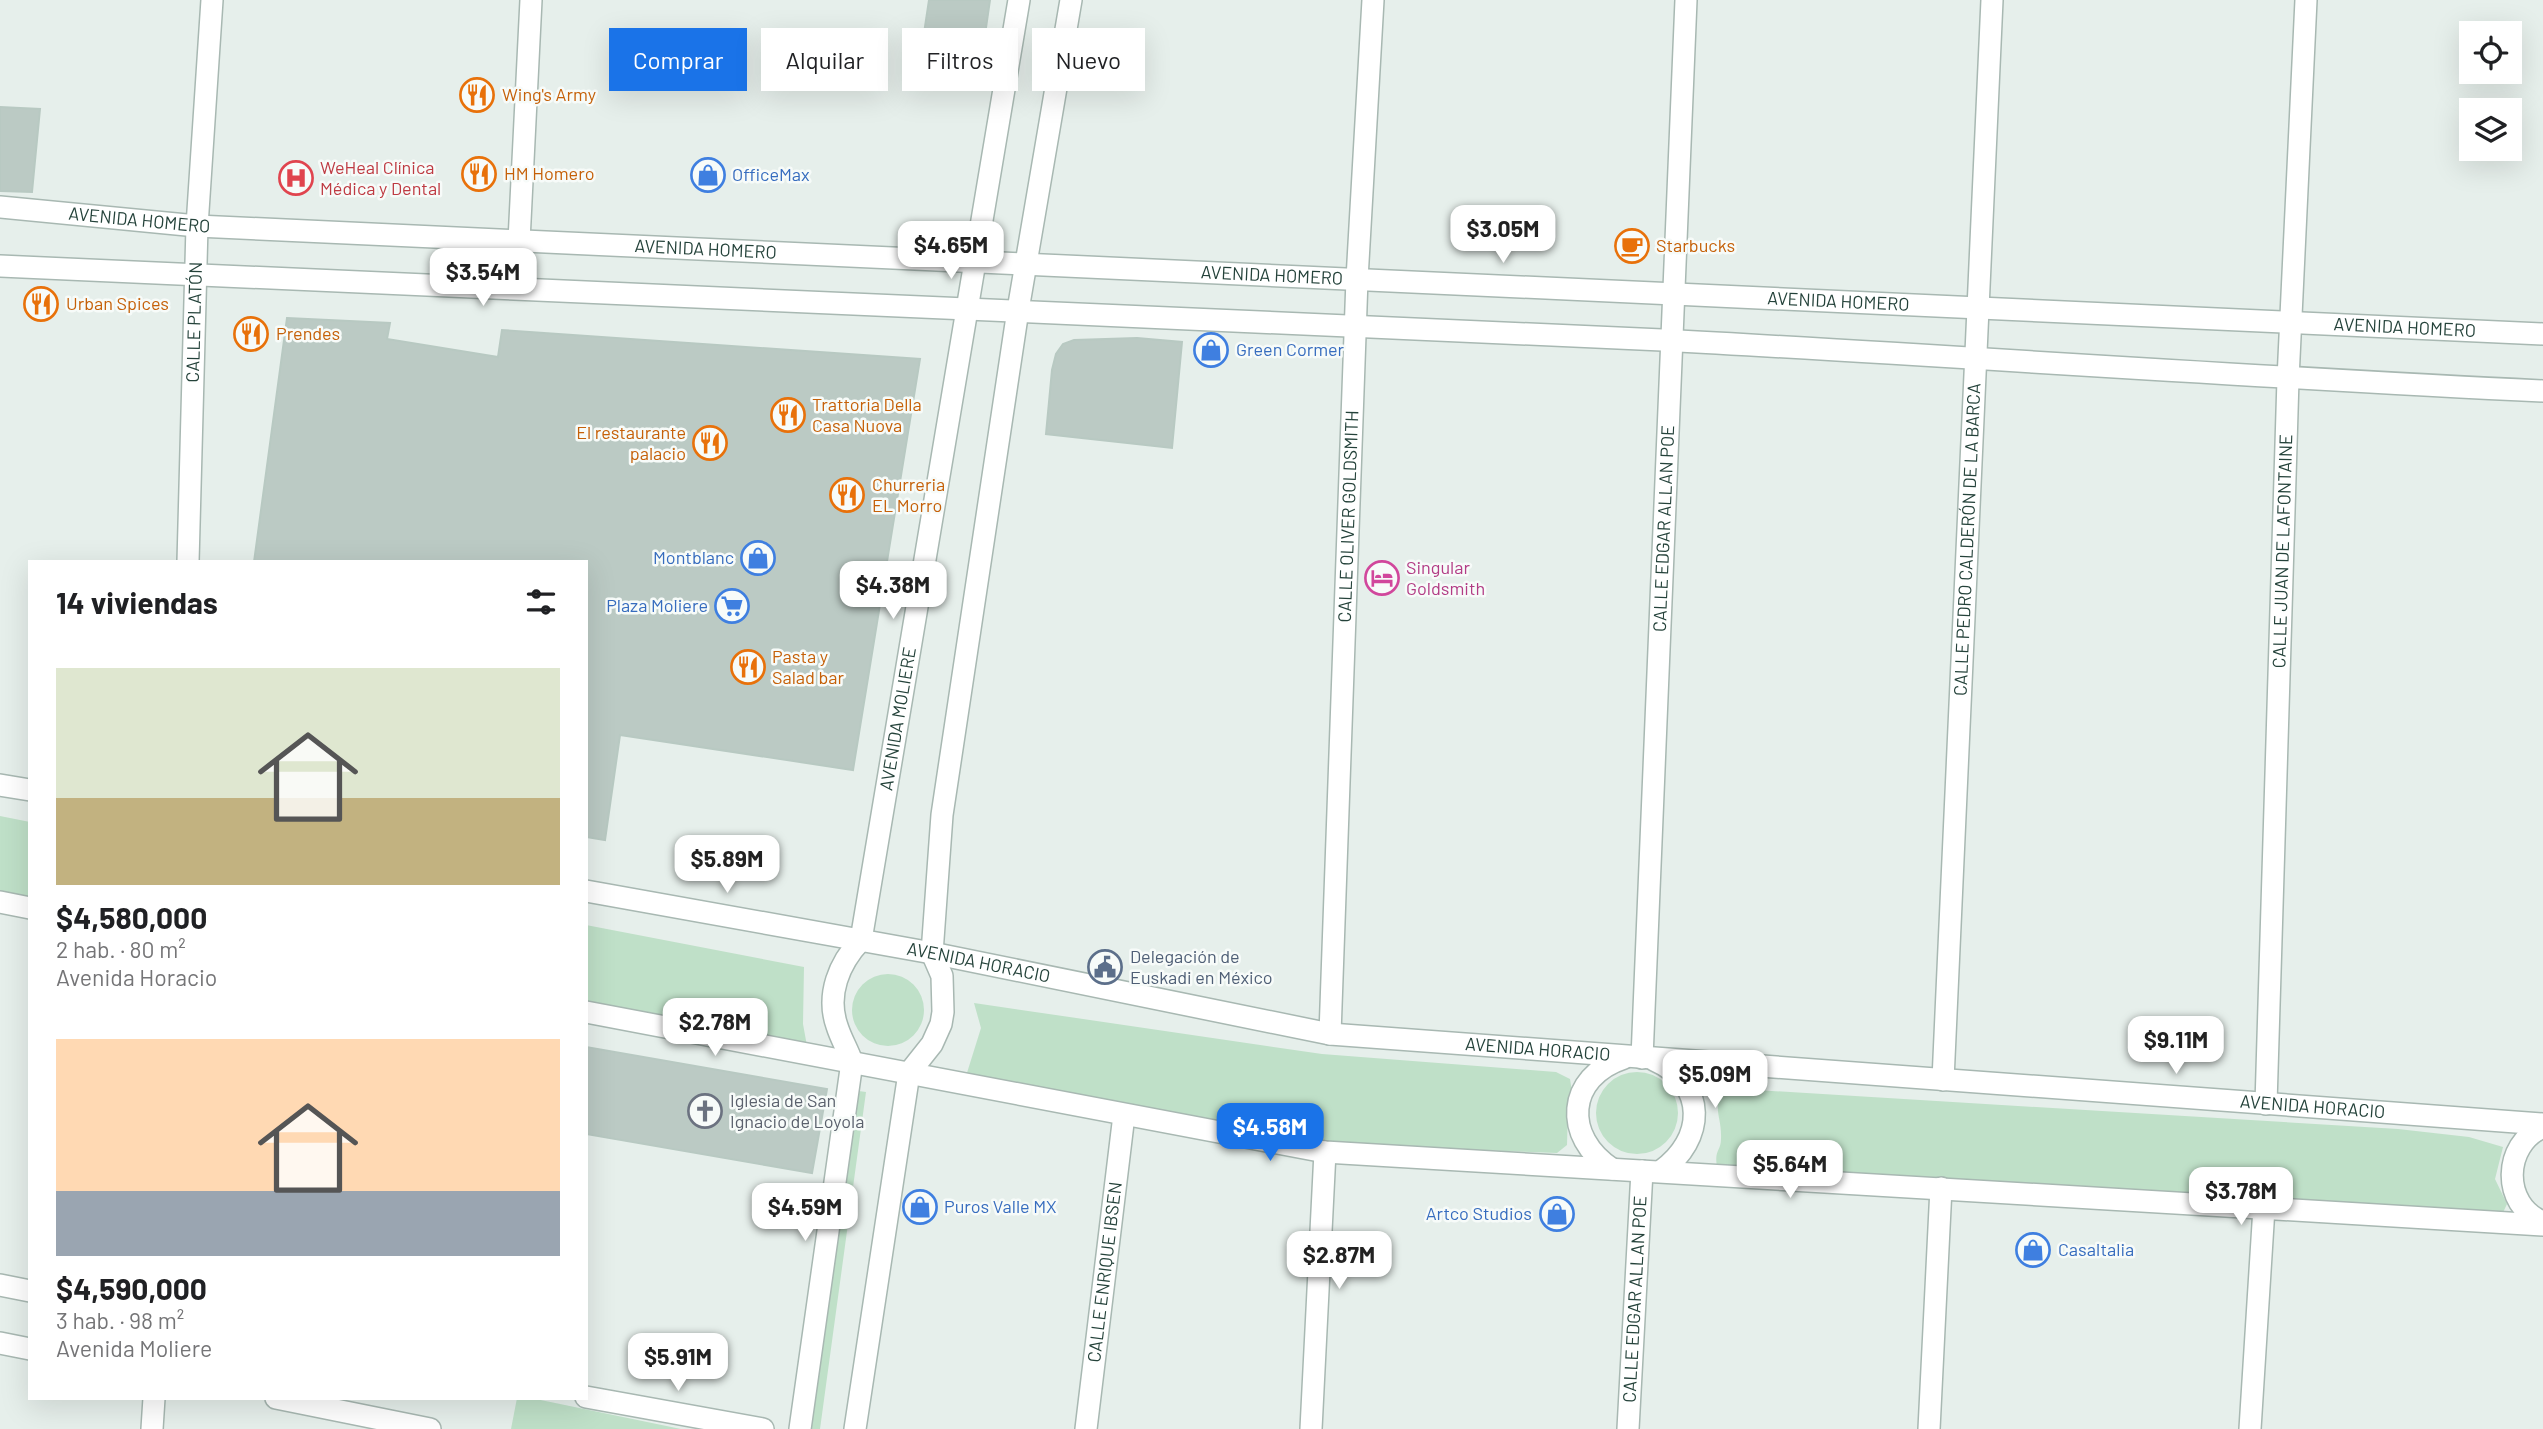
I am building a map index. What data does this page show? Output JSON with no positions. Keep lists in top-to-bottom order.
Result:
{
  "streets": {
    "street": [
      "AVENIDA HOMERO",
      "CALLE PLATÓN",
      "CALLE OLIVER GOLDSMITH",
      "CALLE EDGAR ALLAN POE",
      "CALLE PEDRO CALDERÓN DE LA BARCA",
      "CALLE JUAN DE LAFONTAINE",
      "AVENIDA MOLIERE",
      "AVENIDA HORACIO",
      "CALLE ENRIQUE IBSEN"
    ]
  },
  "crossings": [
    ["AVENIDA HOMERO", "CALLE PLATÓN"],
    ["AVENIDA HOMERO", "CALLE OLIVER GOLDSMITH"],
    ["AVENIDA HOMERO", "CALLE EDGAR ALLAN POE"],
    ["AVENIDA HOMERO", "CALLE PEDRO CALDERÓN DE LA BARCA"],
    ["AVENIDA HOMERO", "CALLE JUAN DE LAFONTAINE"],
    ["AVENIDA HOMERO", "AVENIDA MOLIERE"],
    ["CALLE OLIVER GOLDSMITH", "AVENIDA HORACIO"],
    ["CALLE EDGAR ALLAN POE", "AVENIDA HORACIO"],
    ["CALLE PEDRO CALDERÓN DE LA BARCA", "AVENIDA HORACIO"],
    ["CALLE JUAN DE LAFONTAINE", "AVENIDA HORACIO"],
    ["AVENIDA MOLIERE", "AVENIDA HORACIO"]
  ],
  "places": {
    "restaurant": [
      "Wing's Army",
      "HM Homero",
      "Urban Spices",
      "Prendes",
      "Trattoria Della Casa Nuova",
      "El restaurante palacio",
      "Churreria EL Morro",
      "Pasta y Salad bar"
    ],
    "shop": [
      "OfficeMax",
      "Green Cormer",
      "Montblanc",
      "Puros Valle MX",
      "Artco Studios",
      "CasaItalia"
    ],
    "hospital": ["WeHeal Clínica Médica y Dental"],
    "cafe": ["Starbucks"],
    "hotel": ["Singular Goldsmith"],
    "supermarket": ["Plaza Moliere"],
    "public building": ["Delegación de Euskadi en México"],
    "church": ["Iglesia de San Ignacio de Loyola"]
  },
  "page": {
    "chip": [
      "Comprar",
      "Alquilar",
      "Filtros",
      "Nuevo"
    ],
    "price": [
      "$3.05M",
      "$4.65M",
      "$3.54M",
      "$4.38M",
      "$5.89M",
      "$2.78M",
      "$9.11M",
      "$5.09M",
      "$4.58M",
      "$5.64M",
      "$3.78M",
      "$4.59M",
      "$2.87M",
      "$5.91M"
    ],
    "heading": "14 viviendas",
    "list": [
      {
        "name": "$4,580,000",
        "note": "2 hab. · 80 m² · Avenida Horacio"
      },
      {
        "name": "$4,590,000",
        "note": "3 hab. · 98 m² · Avenida Moliere"
      }
    ]
  }
}
